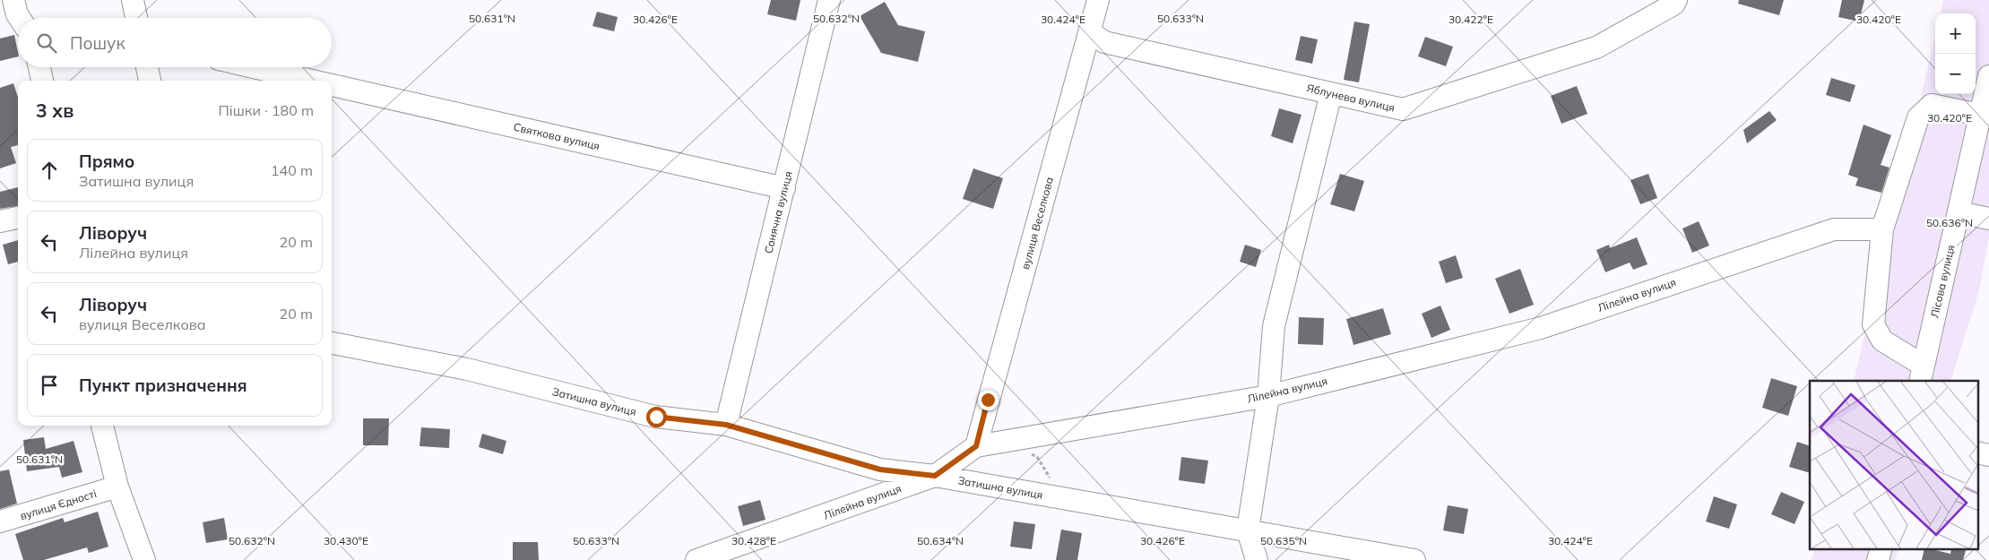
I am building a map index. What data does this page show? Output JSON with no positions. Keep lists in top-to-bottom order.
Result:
{
  "streets": {
    "street": [
      "Яблунева вулиця",
      "Святкова вулиця",
      "Сонячна вулиця",
      "вулиця Веселкова",
      "Лісова вулиця",
      "Лілейна вулиця",
      "Затишна вулиця",
      "вулиця Єдності"
    ]
  },
  "crossings": [
    ["Яблунева вулиця", "вулиця Веселкова"],
    ["Святкова вулиця", "Сонячна вулиця"],
    ["Сонячна вулиця", "Затишна вулиця"],
    ["вулиця Веселкова", "Лілейна вулиця"],
    ["Лілейна вулиця", "Затишна вулиця"]
  ],
  "page": {
    "map_buttons": ["+", "−"],
    "search": "Пошук",
    "heading": ["3 хв", "Пішки · 180 m"],
    "list": [
      ["Прямо", "Затишна вулиця", "140 m"],
      ["Ліворуч", "Лілейна вулиця", "20 m"],
      ["Ліворуч", "вулиця Веселкова", "20 m"],
      "Пункт призначення"
    ]
  },
  "coordinates": [
    "50.631°N",
    "50.632°N",
    "50.633°N",
    "30.422°E",
    "30.420°E",
    "30.426°E",
    "30.424°E",
    "50.636°N",
    "30.430°E",
    "30.428°E",
    "50.634°N",
    "50.635°N"
  ]
}
